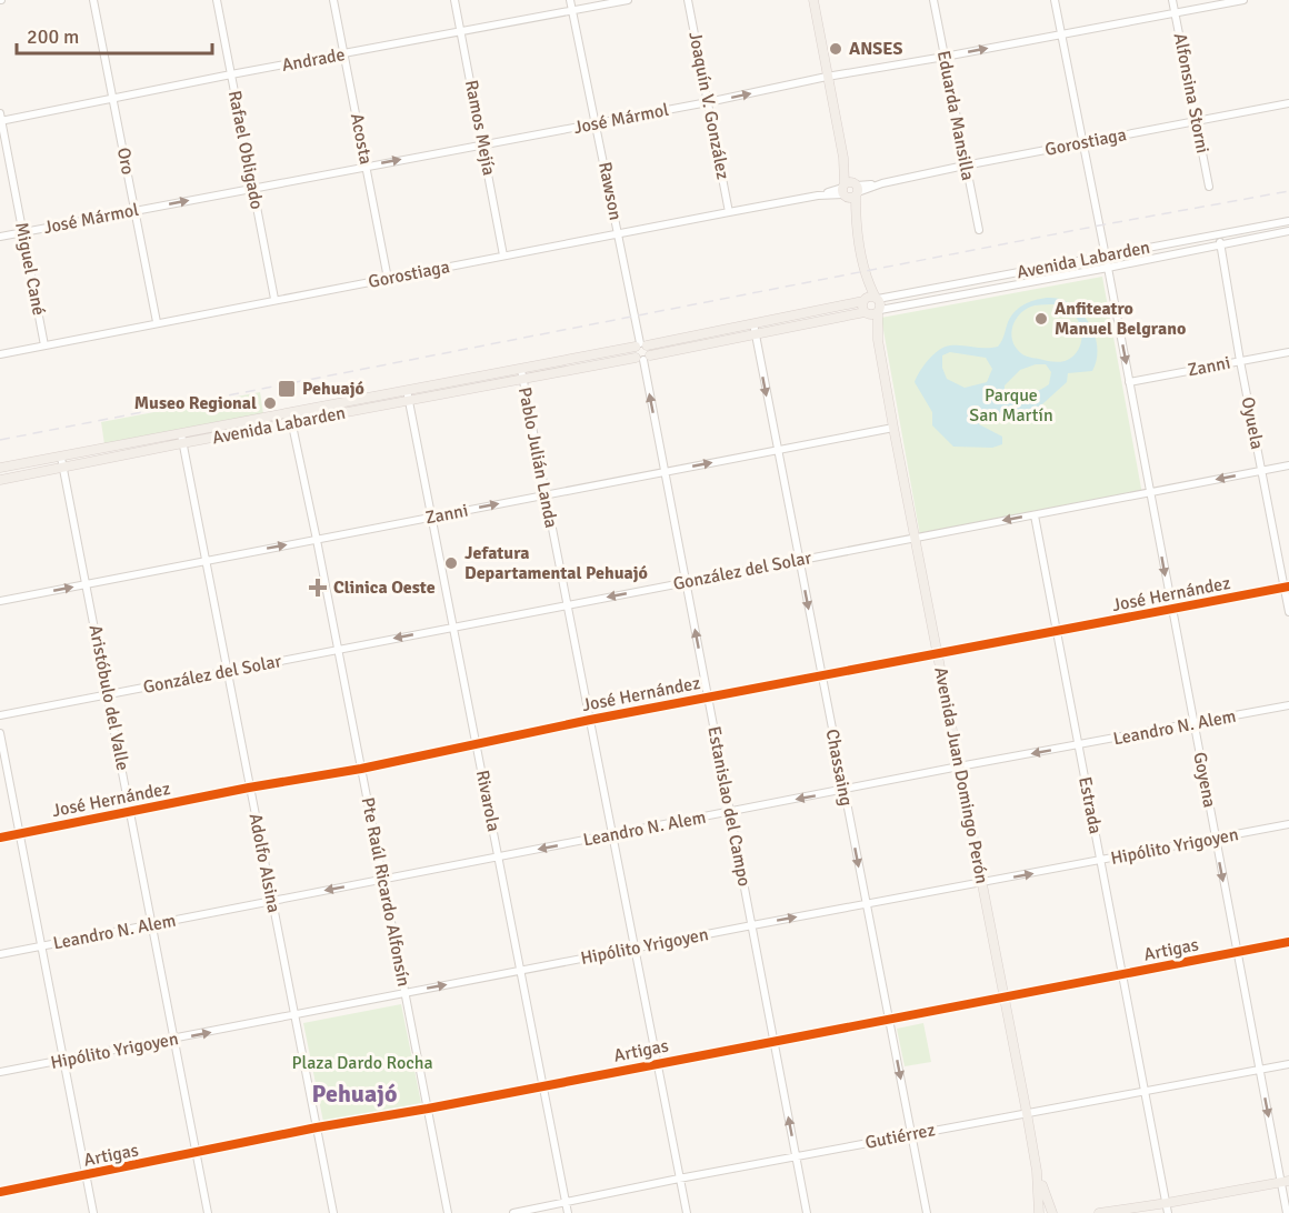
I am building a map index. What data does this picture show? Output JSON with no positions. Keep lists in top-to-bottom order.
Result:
{
  "streets": {
    "main road": ["Avenida Labarden", "Avenida Juan Domingo Perón"],
    "street": [
      "Andrade",
      "Alfonsina Storni",
      "Joaquín V. González",
      "Eduarda Mansilla",
      "José Mármol",
      "Ramos Mejía",
      "Acosta",
      "Gorostiaga",
      "Rafael Obligado",
      "Oro",
      "Rawson",
      "Miguel Cané",
      "Zanni",
      "Oyuela",
      "Pablo Julián Landa",
      "González del Solar",
      "José Hernández",
      "Aristóbulo del Valle",
      "Leandro N. Alem",
      "Chassaing",
      "Goyena",
      "Rivarola",
      "Estrada",
      "Estanislao del Campo",
      "Hipólito Yrigoyen",
      "Adolfo Alsina",
      "Pte Raúl Ricardo Alfonsín",
      "Artigas",
      "Gutiérrez"
    ]
  },
  "crossings": [
    ["Andrade", "Ramos Mejía"],
    ["Andrade", "Acosta"],
    ["Andrade", "Rafael Obligado"],
    ["Andrade", "Oro"],
    ["Andrade", "Rawson"],
    ["Andrade", "Miguel Cané"],
    ["Alfonsina Storni", "José Mármol"],
    ["Alfonsina Storni", "Gorostiaga"],
    ["Joaquín V. González", "José Mármol"],
    ["Joaquín V. González", "Gorostiaga"],
    ["Eduarda Mansilla", "José Mármol"],
    ["Eduarda Mansilla", "Gorostiaga"],
    ["José Mármol", "Ramos Mejía"],
    ["José Mármol", "Acosta"],
    ["José Mármol", "Rafael Obligado"],
    ["José Mármol", "Oro"],
    ["José Mármol", "Rawson"],
    ["José Mármol", "Miguel Cané"],
    ["José Mármol", "Goyena"],
    ["Ramos Mejía", "Gorostiaga"],
    ["Acosta", "Gorostiaga"],
    ["Gorostiaga", "Rafael Obligado"],
    ["Gorostiaga", "Oro"],
    ["Gorostiaga", "Rawson"],
    ["Gorostiaga", "Miguel Cané"],
    ["Gorostiaga", "Goyena"],
    ["Rawson", "Avenida Labarden"],
    ["Avenida Labarden", "Oyuela"],
    ["Avenida Labarden", "Pablo Julián Landa"],
    ["Avenida Labarden", "Aristóbulo del Valle"],
    ["Avenida Labarden", "Chassaing"],
    ["Avenida Labarden", "Avenida Juan Domingo Perón"],
    ["Avenida Labarden", "Goyena"],
    ["Avenida Labarden", "Rivarola"],
    ["Avenida Labarden", "Estanislao del Campo"],
    ["Avenida Labarden", "Adolfo Alsina"],
    ["Avenida Labarden", "Pte Raúl Ricardo Alfonsín"],
    ["Zanni", "Oyuela"],
    ["Zanni", "Pablo Julián Landa"],
    ["Zanni", "Aristóbulo del Valle"],
    ["Zanni", "Chassaing"],
    ["Zanni", "Avenida Juan Domingo Perón"],
    ["Zanni", "Goyena"],
    ["Zanni", "Rivarola"],
    ["Zanni", "Estanislao del Campo"],
    ["Zanni", "Adolfo Alsina"],
    ["Zanni", "Pte Raúl Ricardo Alfonsín"],
    ["Oyuela", "González del Solar"],
    ["Oyuela", "José Hernández"],
    ["Pablo Julián Landa", "González del Solar"],
    ["Pablo Julián Landa", "José Hernández"],
    ["Pablo Julián Landa", "Leandro N. Alem"],
    ["Pablo Julián Landa", "Hipólito Yrigoyen"],
    ["Pablo Julián Landa", "Artigas"],
    ["Pablo Julián Landa", "Gutiérrez"],
    ["González del Solar", "Aristóbulo del Valle"],
    ["González del Solar", "Chassaing"],
    ["González del Solar", "Avenida Juan Domingo Perón"],
    ["González del Solar", "Goyena"],
    ["González del Solar", "Rivarola"],
    ["González del Solar", "Estrada"],
    ["González del Solar", "Estanislao del Campo"],
    ["González del Solar", "Adolfo Alsina"],
    ["González del Solar", "Pte Raúl Ricardo Alfonsín"],
    ["José Hernández", "Aristóbulo del Valle"],
    ["José Hernández", "Chassaing"],
    ["José Hernández", "Avenida Juan Domingo Perón"],
    ["José Hernández", "Goyena"],
    ["José Hernández", "Rivarola"],
    ["José Hernández", "Estrada"],
    ["José Hernández", "Estanislao del Campo"],
    ["José Hernández", "Adolfo Alsina"],
    ["José Hernández", "Pte Raúl Ricardo Alfonsín"],
    ["Aristóbulo del Valle", "Leandro N. Alem"],
    ["Aristóbulo del Valle", "Hipólito Yrigoyen"],
    ["Aristóbulo del Valle", "Artigas"],
    ["Leandro N. Alem", "Chassaing"],
    ["Leandro N. Alem", "Avenida Juan Domingo Perón"],
    ["Leandro N. Alem", "Goyena"],
    ["Leandro N. Alem", "Rivarola"],
    ["Leandro N. Alem", "Estrada"],
    ["Leandro N. Alem", "Estanislao del Campo"],
    ["Leandro N. Alem", "Adolfo Alsina"],
    ["Leandro N. Alem", "Pte Raúl Ricardo Alfonsín"],
    ["Chassaing", "Hipólito Yrigoyen"],
    ["Chassaing", "Artigas"],
    ["Chassaing", "Gutiérrez"],
    ["Avenida Juan Domingo Perón", "Hipólito Yrigoyen"],
    ["Avenida Juan Domingo Perón", "Artigas"],
    ["Avenida Juan Domingo Perón", "Gutiérrez"],
    ["Goyena", "Hipólito Yrigoyen"],
    ["Goyena", "Artigas"],
    ["Goyena", "Gutiérrez"],
    ["Rivarola", "Hipólito Yrigoyen"],
    ["Rivarola", "Artigas"],
    ["Rivarola", "Gutiérrez"],
    ["Estrada", "Hipólito Yrigoyen"],
    ["Estrada", "Artigas"],
    ["Estrada", "Gutiérrez"],
    ["Estanislao del Campo", "Hipólito Yrigoyen"],
    ["Estanislao del Campo", "Artigas"],
    ["Estanislao del Campo", "Gutiérrez"],
    ["Hipólito Yrigoyen", "Adolfo Alsina"],
    ["Hipólito Yrigoyen", "Pte Raúl Ricardo Alfonsín"],
    ["Adolfo Alsina", "Artigas"],
    ["Pte Raúl Ricardo Alfonsín", "Artigas"]
  ],
  "one_way": [
    "José Mármol",
    "Zanni",
    "González del Solar",
    "Leandro N. Alem",
    "Chassaing",
    "Goyena",
    "Estanislao del Campo",
    "Hipólito Yrigoyen"
  ],
  "districts": ["Pehuajó"],
  "parks": ["Parque San Martín", "Plaza Dardo Rocha"],
  "places": {
    "other": [
      "ANSES",
      "Anfiteatro Manuel Belgrano",
      "Museo Regional",
      "Jefatura Departamental Pehuajó"
    ],
    "transit": ["Pehuajó"],
    "health": ["Clinica Oeste"]
  },
  "scale_bar": "200 m"
}
